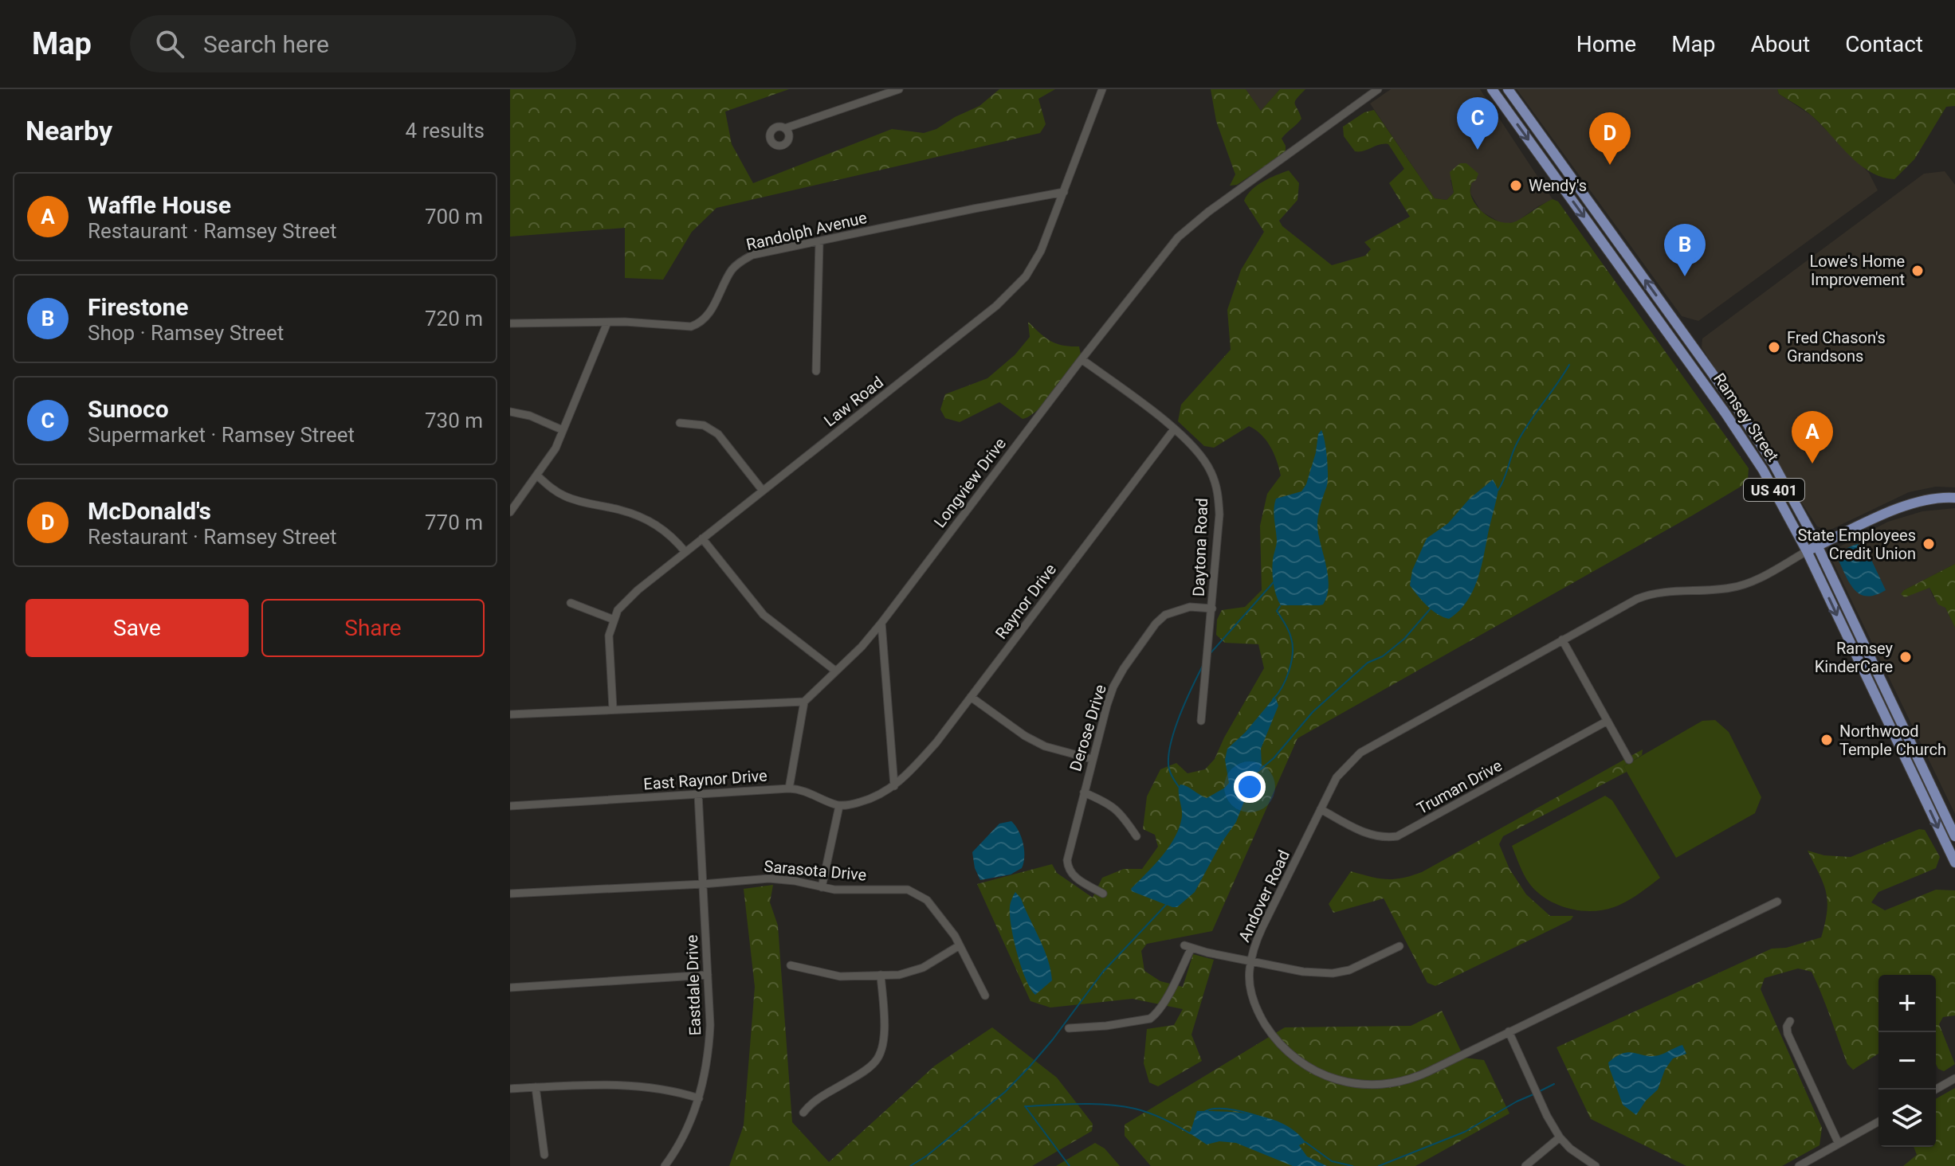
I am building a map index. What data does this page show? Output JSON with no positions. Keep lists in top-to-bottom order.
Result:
{
  "streets": {
    "main road": ["Ramsey Street", "US 401"],
    "street": [
      "Randolph Avenue",
      "Law Road",
      "Longview Drive",
      "Daytona Road",
      "Raynor Drive",
      "Derose Drive",
      "East Raynor Drive",
      "Truman Drive",
      "Sarasota Drive",
      "Andover Road",
      "Eastdale Drive"
    ]
  },
  "crossings": [
    ["Randolph Avenue", "Law Road"],
    ["Ramsey Street", "Andover Road"],
    ["Longview Drive", "Daytona Road"],
    ["Daytona Road", "Raynor Drive"],
    ["Daytona Road", "Derose Drive"],
    ["East Raynor Drive", "Eastdale Drive"],
    ["Truman Drive", "Andover Road"],
    ["Sarasota Drive", "Eastdale Drive"]
  ],
  "places": [
    "Wendy's",
    "Lowe's Home Improvement",
    "Fred Chason's Grandsons",
    "State Employees Credit Union",
    "Ramsey KinderCare",
    "Northwood Temple Church"
  ],
  "page": {
    "header": "Map",
    "search": "Search here",
    "nav": [
      "Home",
      "Map",
      "About",
      "Contact"
    ],
    "heading": ["Nearby", "4 results"],
    "pins": [
      "C",
      "D",
      "B",
      "A"
    ],
    "list": [
      {
        "mark": "A",
        "name": "Waffle House",
        "note": "Restaurant · Ramsey Street",
        "value": "700 m"
      },
      {
        "mark": "B",
        "name": "Firestone",
        "note": "Shop · Ramsey Street",
        "value": "720 m"
      },
      {
        "mark": "C",
        "name": "Sunoco",
        "note": "Supermarket · Ramsey Street",
        "value": "730 m"
      },
      {
        "mark": "D",
        "name": "McDonald's",
        "note": "Restaurant · Ramsey Street",
        "value": "770 m"
      }
    ],
    "buttons": ["Save", "Share"],
    "map_buttons": ["+", "−"]
  }
}
